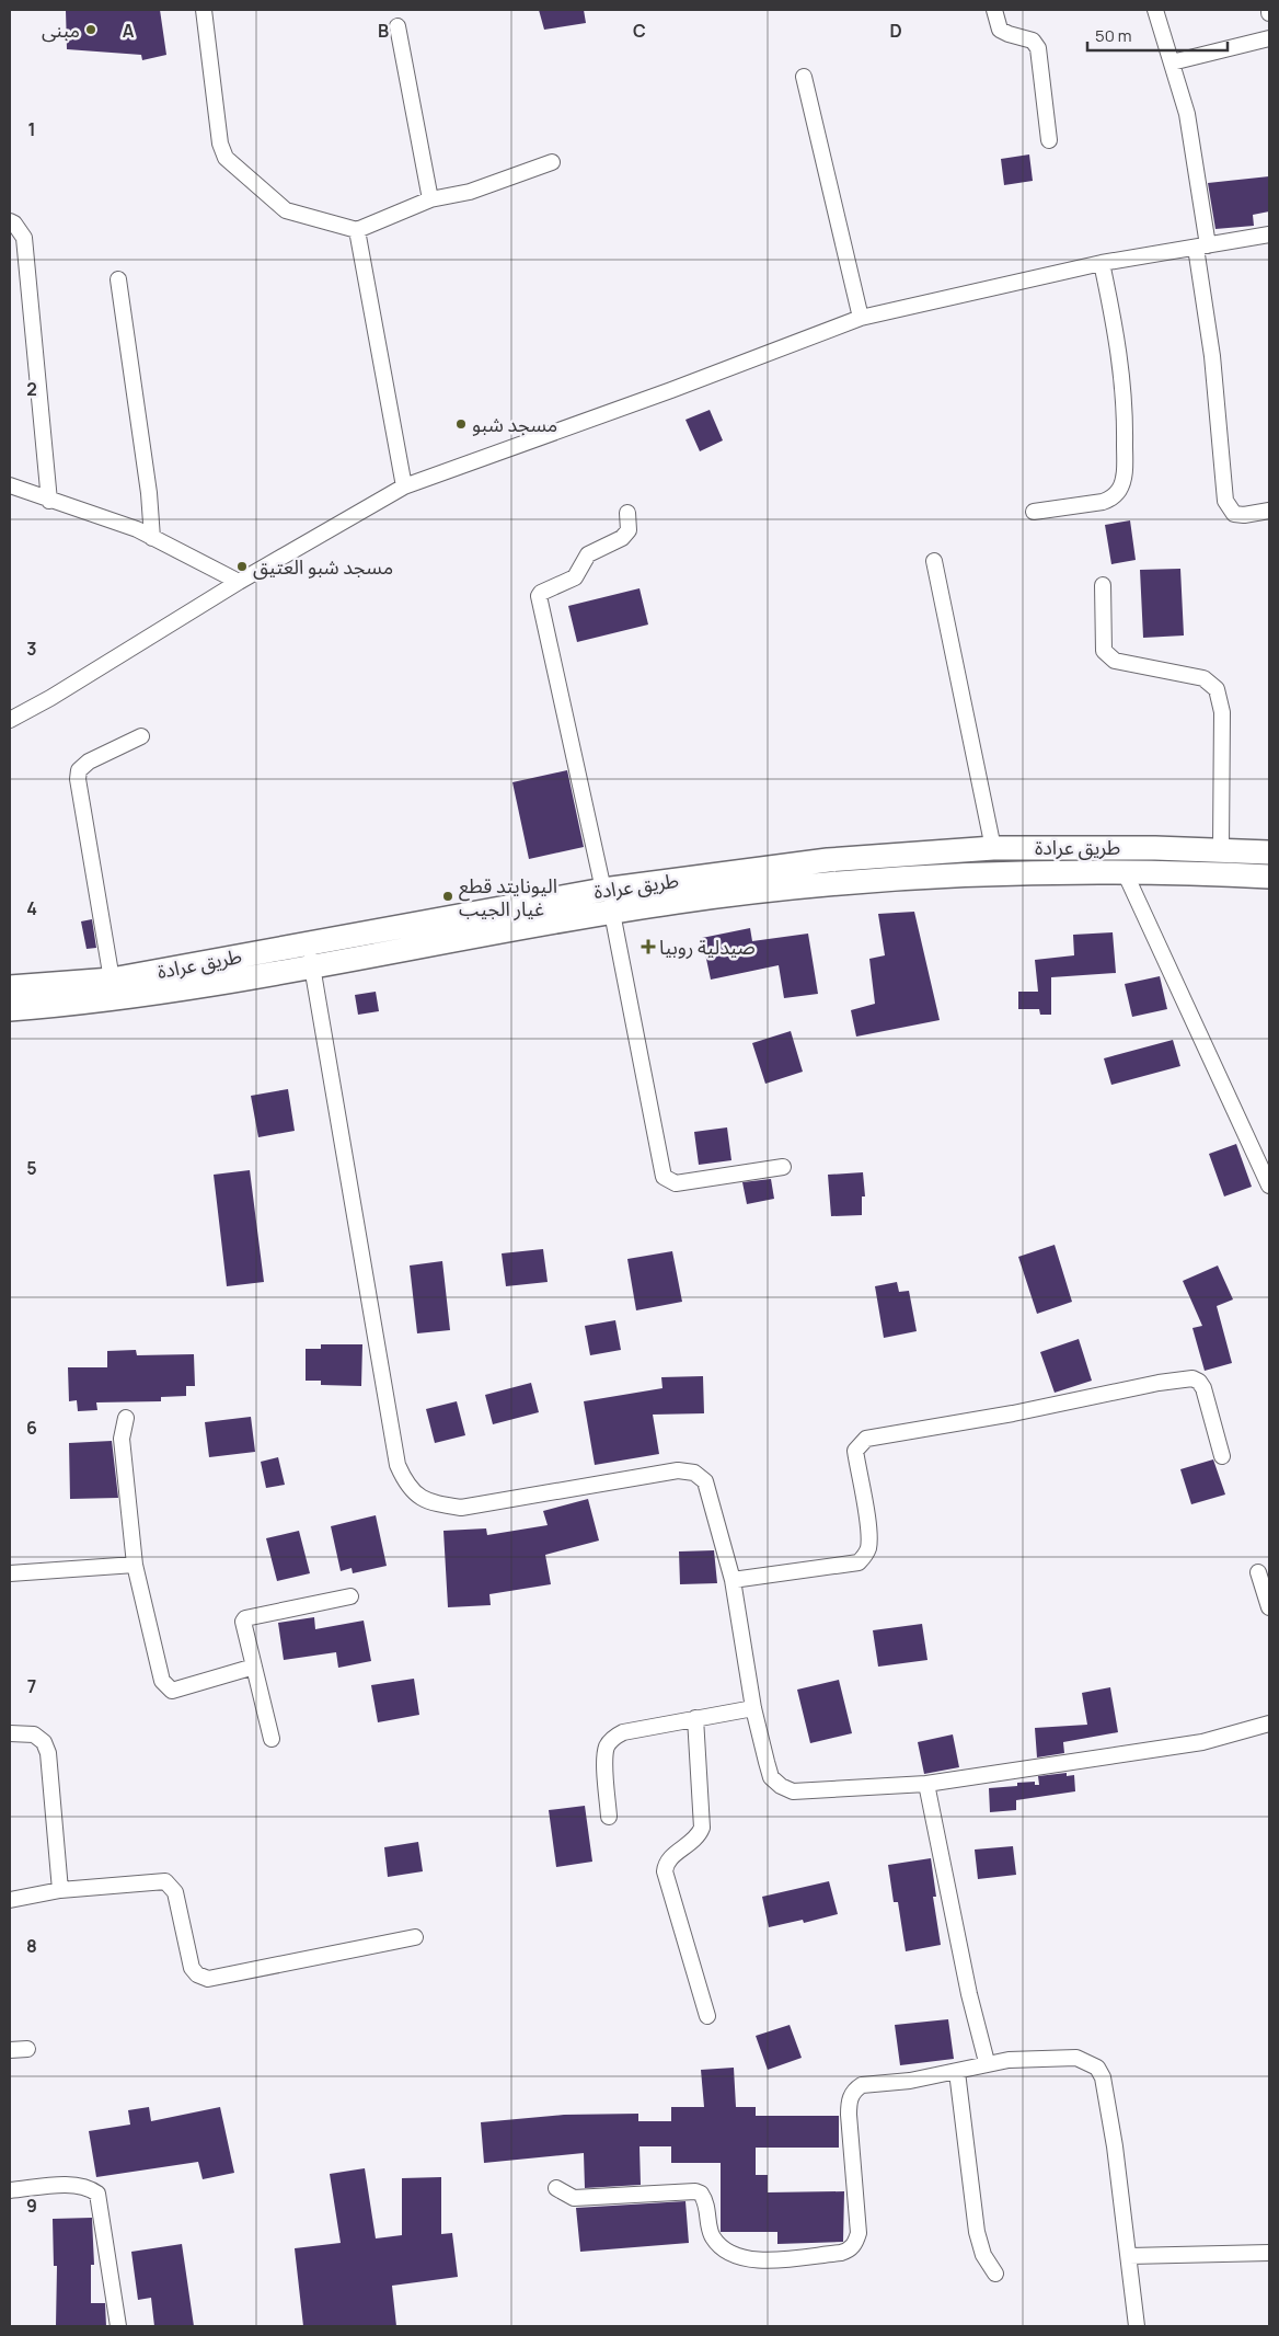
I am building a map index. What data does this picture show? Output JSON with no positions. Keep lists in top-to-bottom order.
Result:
{
  "streets": {
    "main road": ["طريق عرادة"]
  },
  "places": {
    "other": [
      "مبنى",
      "مسجد شبو",
      "مسجد شبو العتيق",
      "اليونايتد قطع غيار الجيب"
    ],
    "health": ["صيدلية روبيا"]
  },
  "scale_bar": "50 m",
  "grid": {
    "columns": [
      "A",
      "B",
      "C",
      "D"
    ],
    "rows": [
      "1",
      "2",
      "3",
      "4",
      "5",
      "6",
      "7",
      "8",
      "9"
    ]
  }
}
